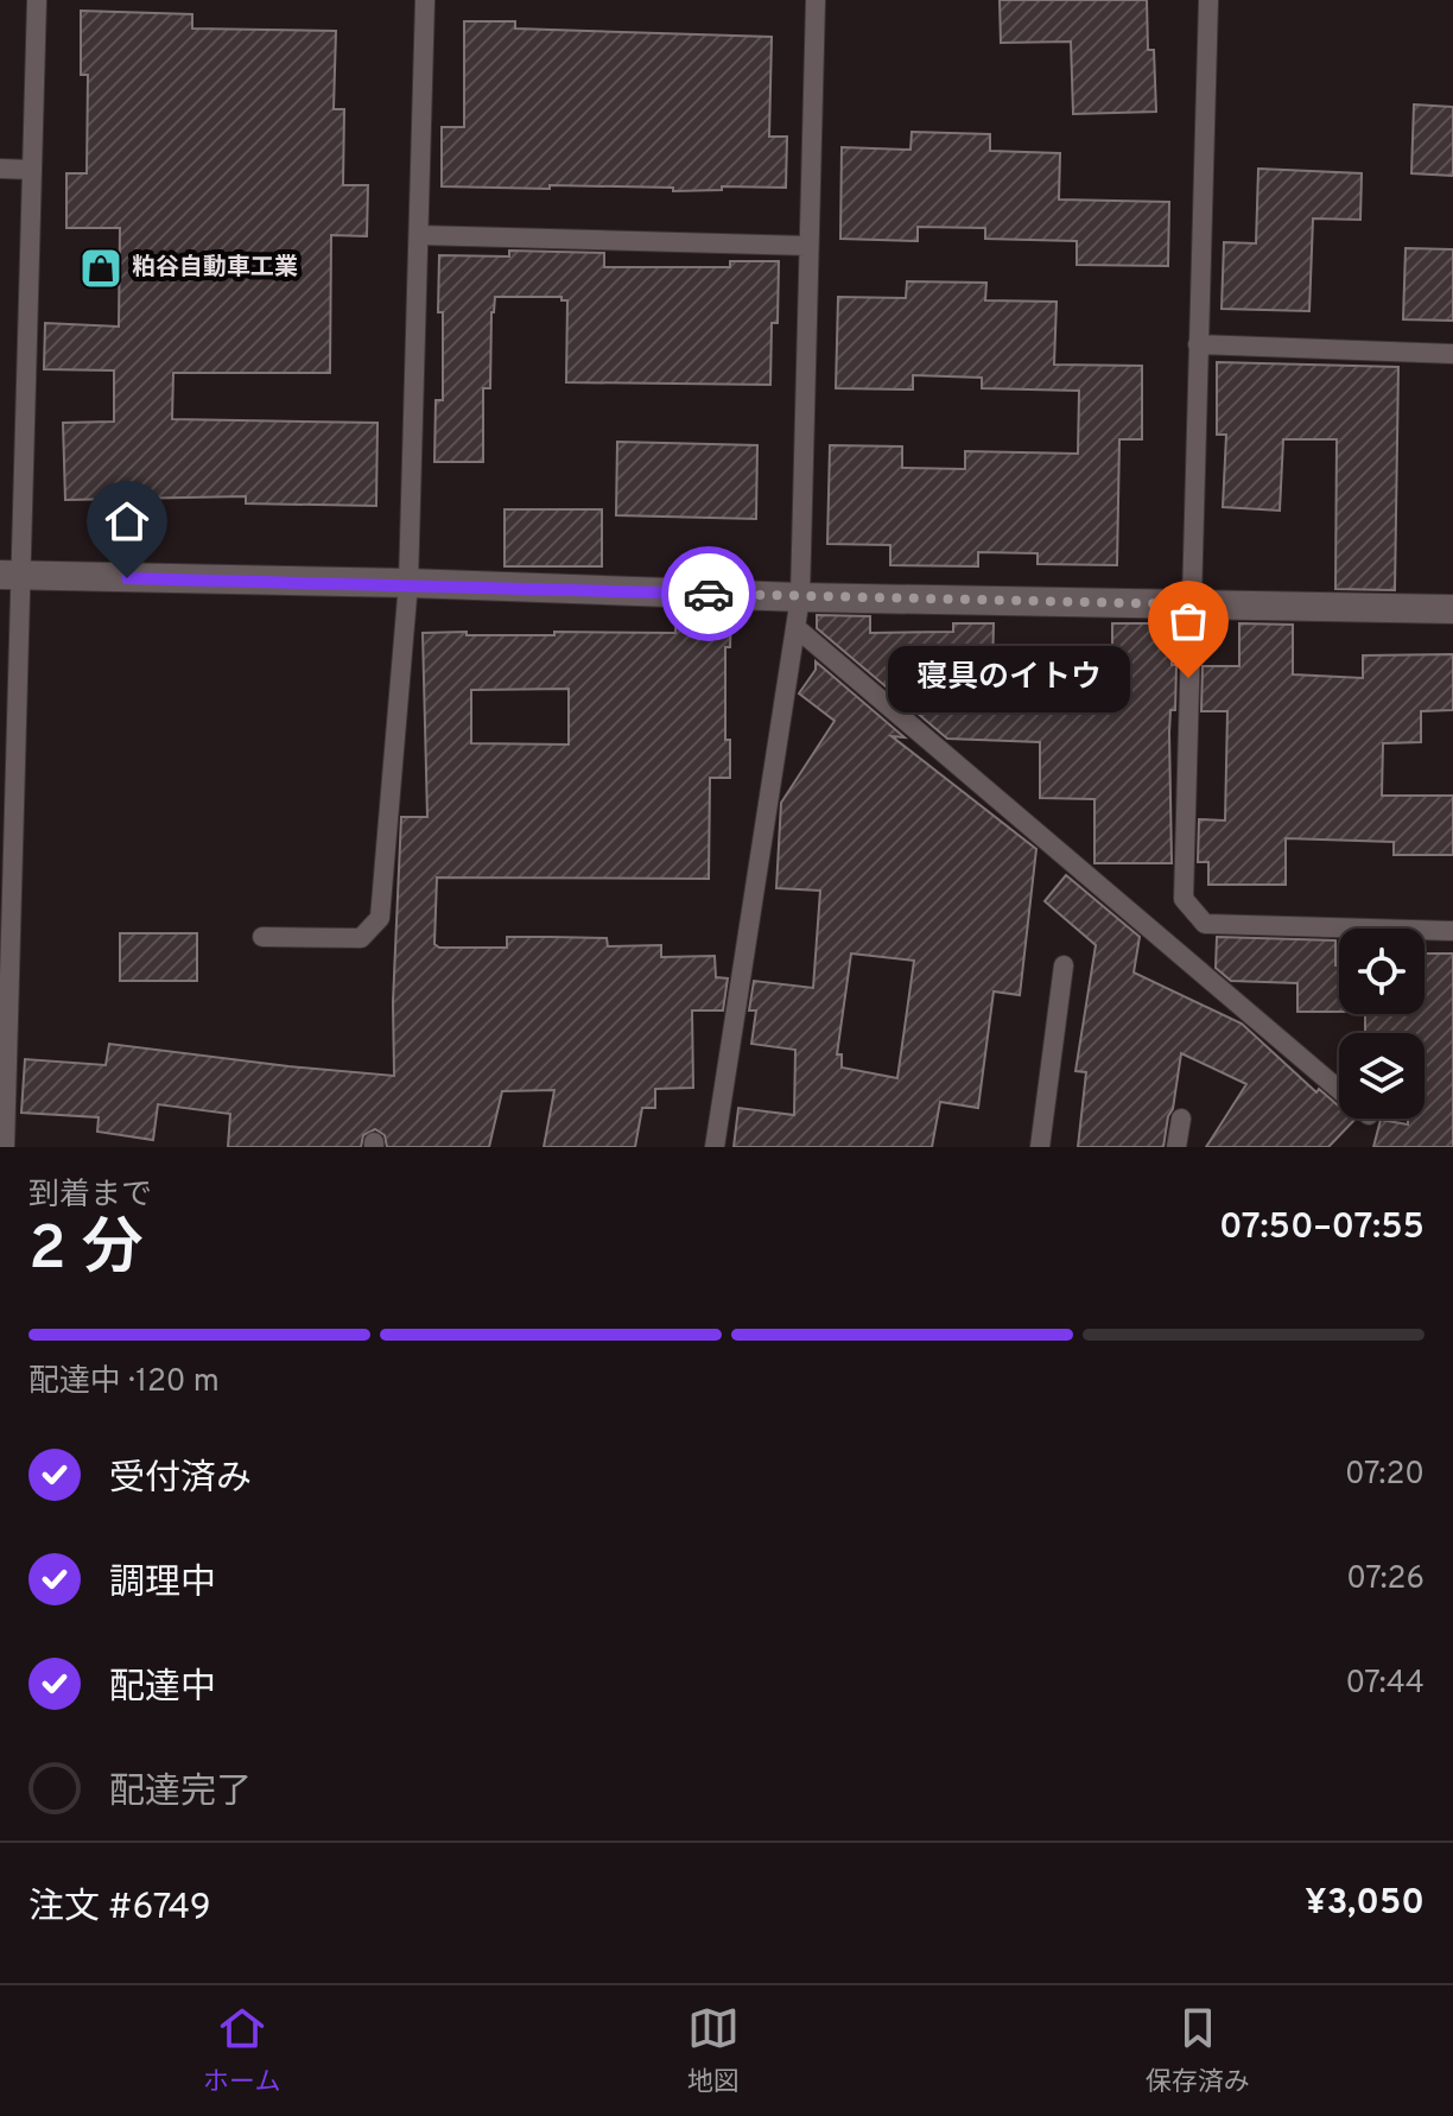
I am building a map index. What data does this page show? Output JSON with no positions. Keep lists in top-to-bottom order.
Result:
{
  "places": {
    "shop": ["粕谷自動車工業"],
    "other": ["寝具のイトウ"]
  },
  "page": {
    "bubble": "寝具のイトウ",
    "heading": ["2 分", "到着まで", "07:50–07:55"],
    "panel": ["注文 #6749", "¥3,050"],
    "bar": "配達中 · 120 m",
    "list": [
      ["受付済み", "07:20"],
      ["調理中", "07:26"],
      ["配達中", "07:44"],
      "配達完了"
    ],
    "tabs": ["ホーム", "地図", "保存済み"]
  }
}
